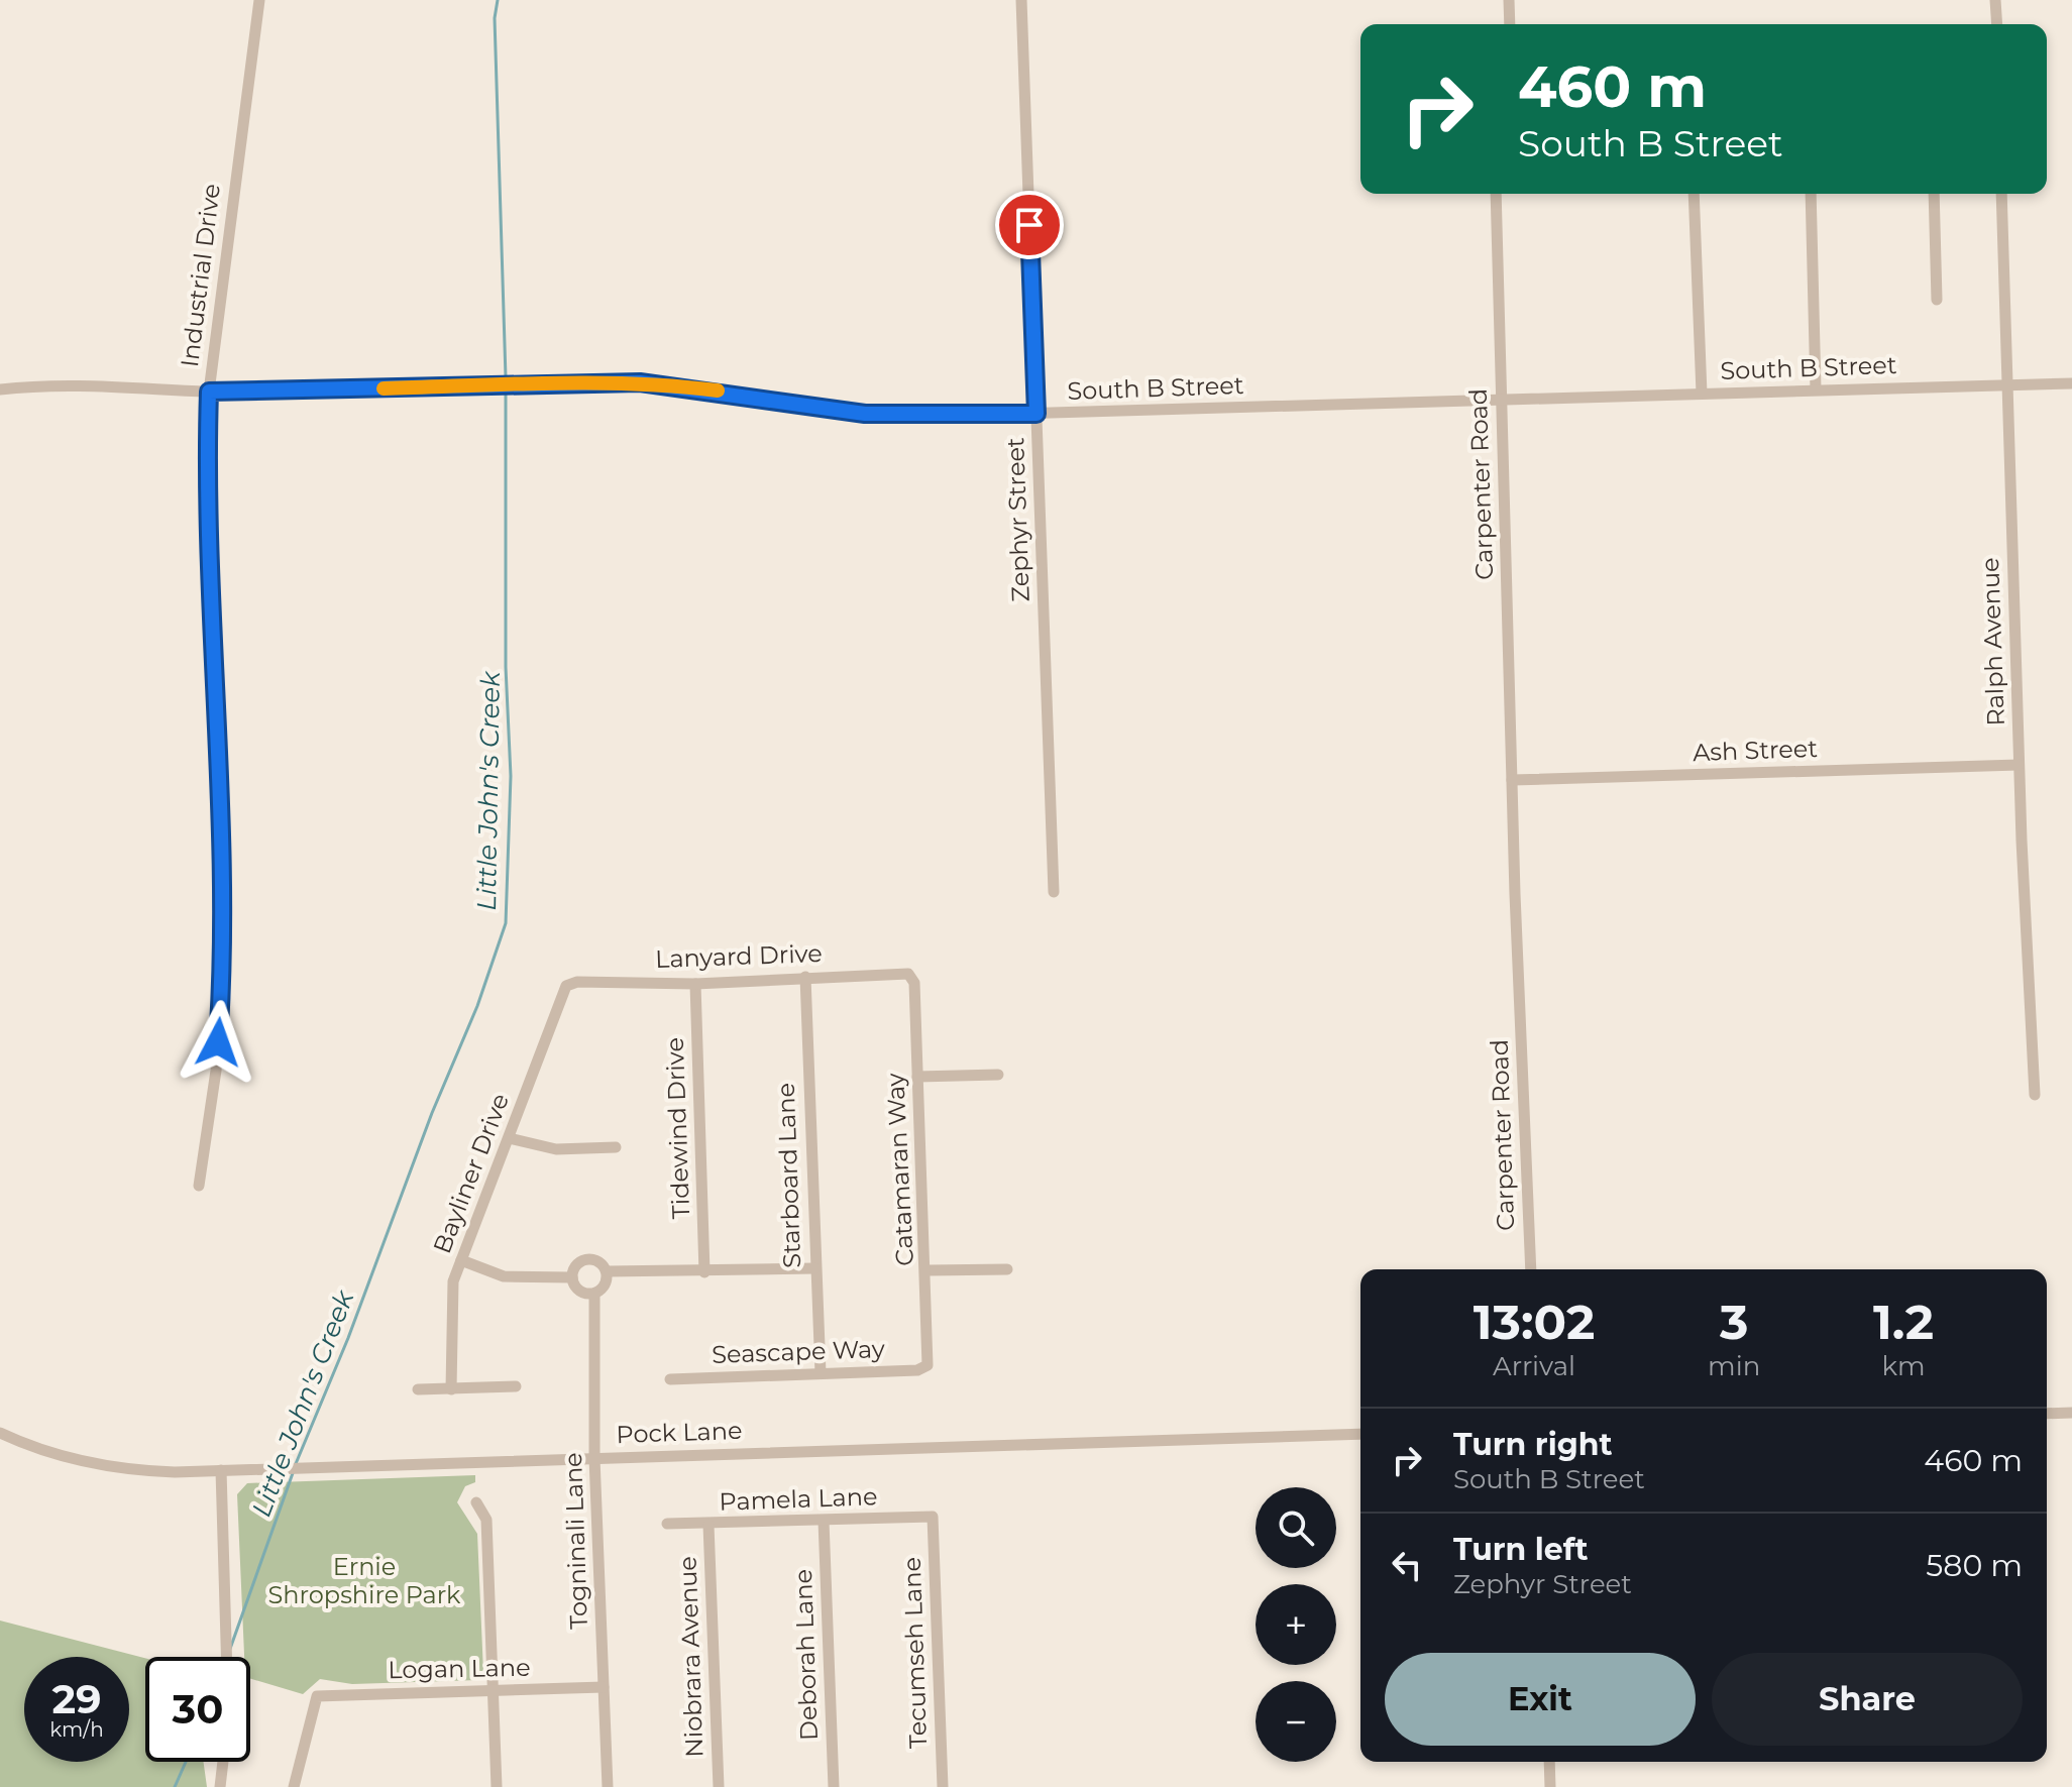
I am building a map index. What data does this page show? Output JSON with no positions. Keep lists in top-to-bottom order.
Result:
{
  "streets": {
    "street": [
      "Industrial Drive",
      "South B Street",
      "Carpenter Road",
      "Zephyr Street",
      "Ralph Avenue",
      "Ash Street",
      "Lanyard Drive",
      "Tidewind Drive",
      "Catamaran Way",
      "Bayliner Drive",
      "Starboard Lane",
      "Seascape Way",
      "Pock Lane",
      "Pamela Lane",
      "Togninali Lane",
      "Tecumseh Lane",
      "Deborah Lane",
      "Niobrara Avenue",
      "Logan Lane"
    ]
  },
  "crossings": [
    ["Industrial Drive", "South B Street"],
    ["South B Street", "Carpenter Road"],
    ["South B Street", "Zephyr Street"],
    ["South B Street", "Ralph Avenue"],
    ["Carpenter Road", "Ash Street"],
    ["Ralph Avenue", "Ash Street"],
    ["Lanyard Drive", "Tidewind Drive"],
    ["Lanyard Drive", "Catamaran Way"],
    ["Lanyard Drive", "Bayliner Drive"],
    ["Lanyard Drive", "Starboard Lane"],
    ["Catamaran Way", "Seascape Way"],
    ["Starboard Lane", "Seascape Way"],
    ["Pock Lane", "Togninali Lane"],
    ["Pamela Lane", "Tecumseh Lane"],
    ["Pamela Lane", "Deborah Lane"],
    ["Pamela Lane", "Niobrara Avenue"],
    ["Togninali Lane", "Logan Lane"]
  ],
  "water": ["Little John's Creek"],
  "parks": ["Ernie Shropshire Park"],
  "page": {
    "turn": ["460 m", "South B Street"],
    "eta": [
      "13:02",
      "Arrival",
      "3",
      "min",
      "1.2",
      "km"
    ],
    "list": [
      {
        "name": "Turn right",
        "note": "South B Street",
        "value": "460 m"
      },
      {
        "name": "Turn left",
        "note": "Zephyr Street",
        "value": "580 m"
      }
    ],
    "map_buttons": ["+", "−"],
    "buttons": ["Exit", "Share"],
    "speed": "29 km/h",
    "limit": "30"
  }
}
